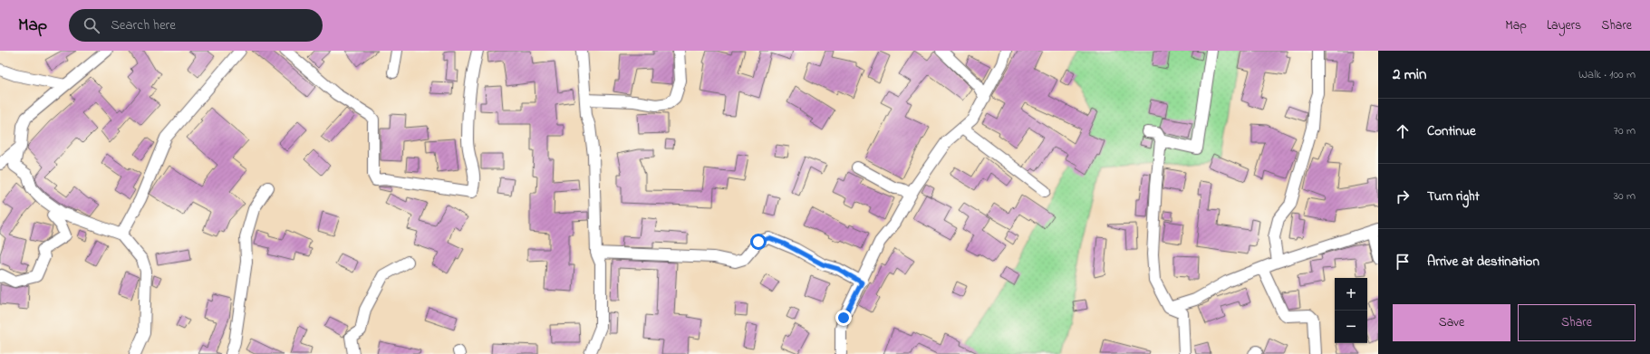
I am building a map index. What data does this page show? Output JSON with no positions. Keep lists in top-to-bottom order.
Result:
{
  "page": {
    "header": "Map",
    "search": "Search here",
    "nav": ["Map", "Layers", "Share"],
    "heading": ["2 min", "Walk · 100 m"],
    "list": [
      ["Continue", "70 m"],
      ["Turn right", "30 m"],
      "Arrive at destination"
    ],
    "map_buttons": ["+", "−"],
    "buttons": ["Save", "Share"]
  }
}
